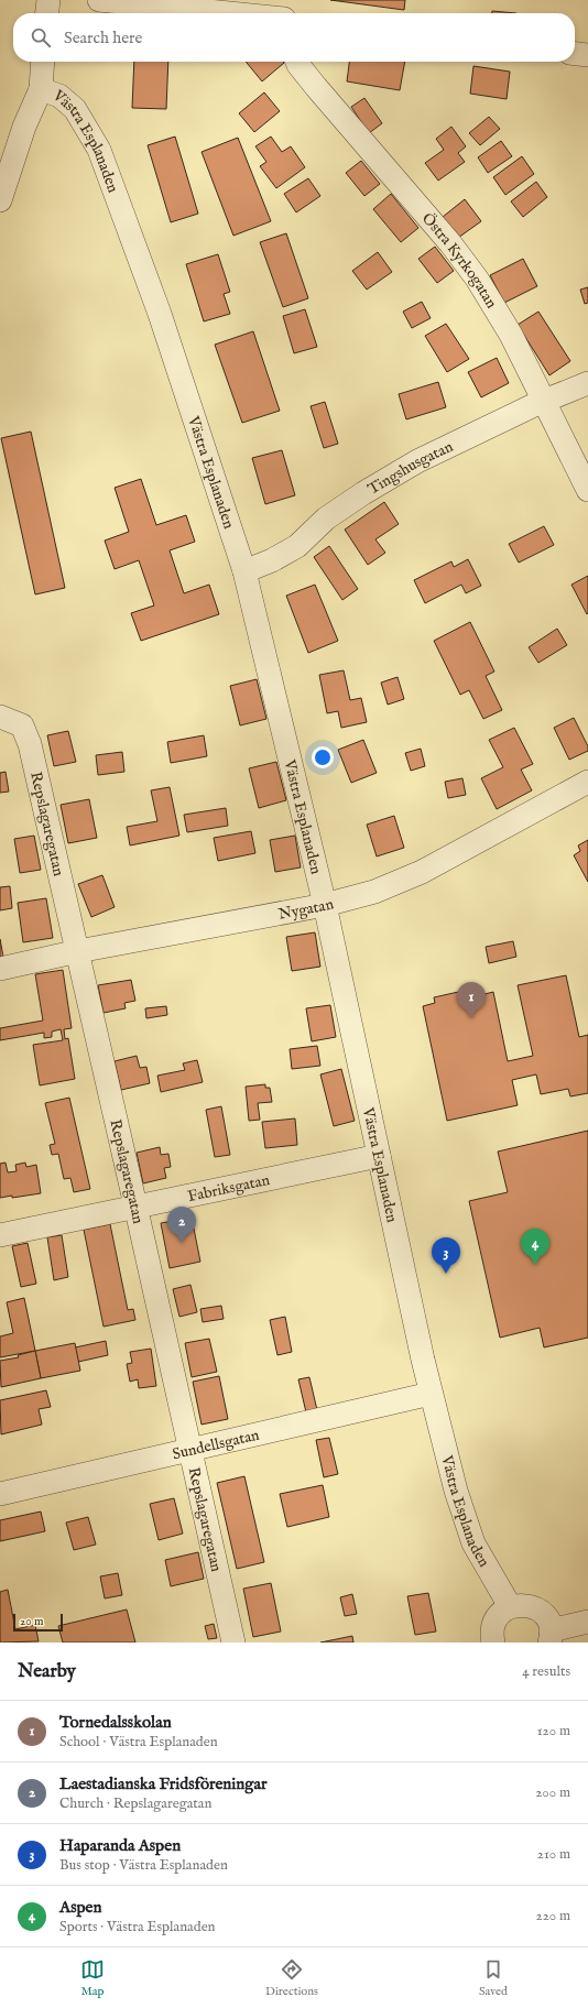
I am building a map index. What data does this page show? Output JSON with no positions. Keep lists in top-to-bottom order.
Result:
{
  "streets": {
    "street": [
      "Västra Esplanaden",
      "Östra Kyrkogatan",
      "Tingshusgatan",
      "Repslagaregatan",
      "Nygatan",
      "Fabriksgatan",
      "Sundellsgatan"
    ]
  },
  "crossings": [
    ["Västra Esplanaden", "Tingshusgatan"],
    ["Västra Esplanaden", "Nygatan"],
    ["Västra Esplanaden", "Fabriksgatan"],
    ["Västra Esplanaden", "Sundellsgatan"],
    ["Östra Kyrkogatan", "Tingshusgatan"],
    ["Repslagaregatan", "Nygatan"],
    ["Repslagaregatan", "Fabriksgatan"],
    ["Repslagaregatan", "Sundellsgatan"]
  ],
  "scale_bar": "20 m",
  "page": {
    "search": "Search here",
    "pins": [
      "1",
      "2",
      "4",
      "3"
    ],
    "scale": "20 m",
    "heading": ["Nearby", "4 results"],
    "list": [
      {
        "mark": "1",
        "name": "Tornedalsskolan",
        "note": "School · Västra Esplanaden",
        "value": "120 m"
      },
      {
        "mark": "2",
        "name": "Laestadianska Fridsföreningar",
        "note": "Church · Repslagaregatan",
        "value": "200 m"
      },
      {
        "mark": "3",
        "name": "Haparanda Aspen",
        "note": "Bus stop · Västra Esplanaden",
        "value": "210 m"
      },
      {
        "mark": "4",
        "name": "Aspen",
        "note": "Sports · Västra Esplanaden",
        "value": "220 m"
      }
    ],
    "nav": ["Map", "Directions", "Saved"]
  }
}
